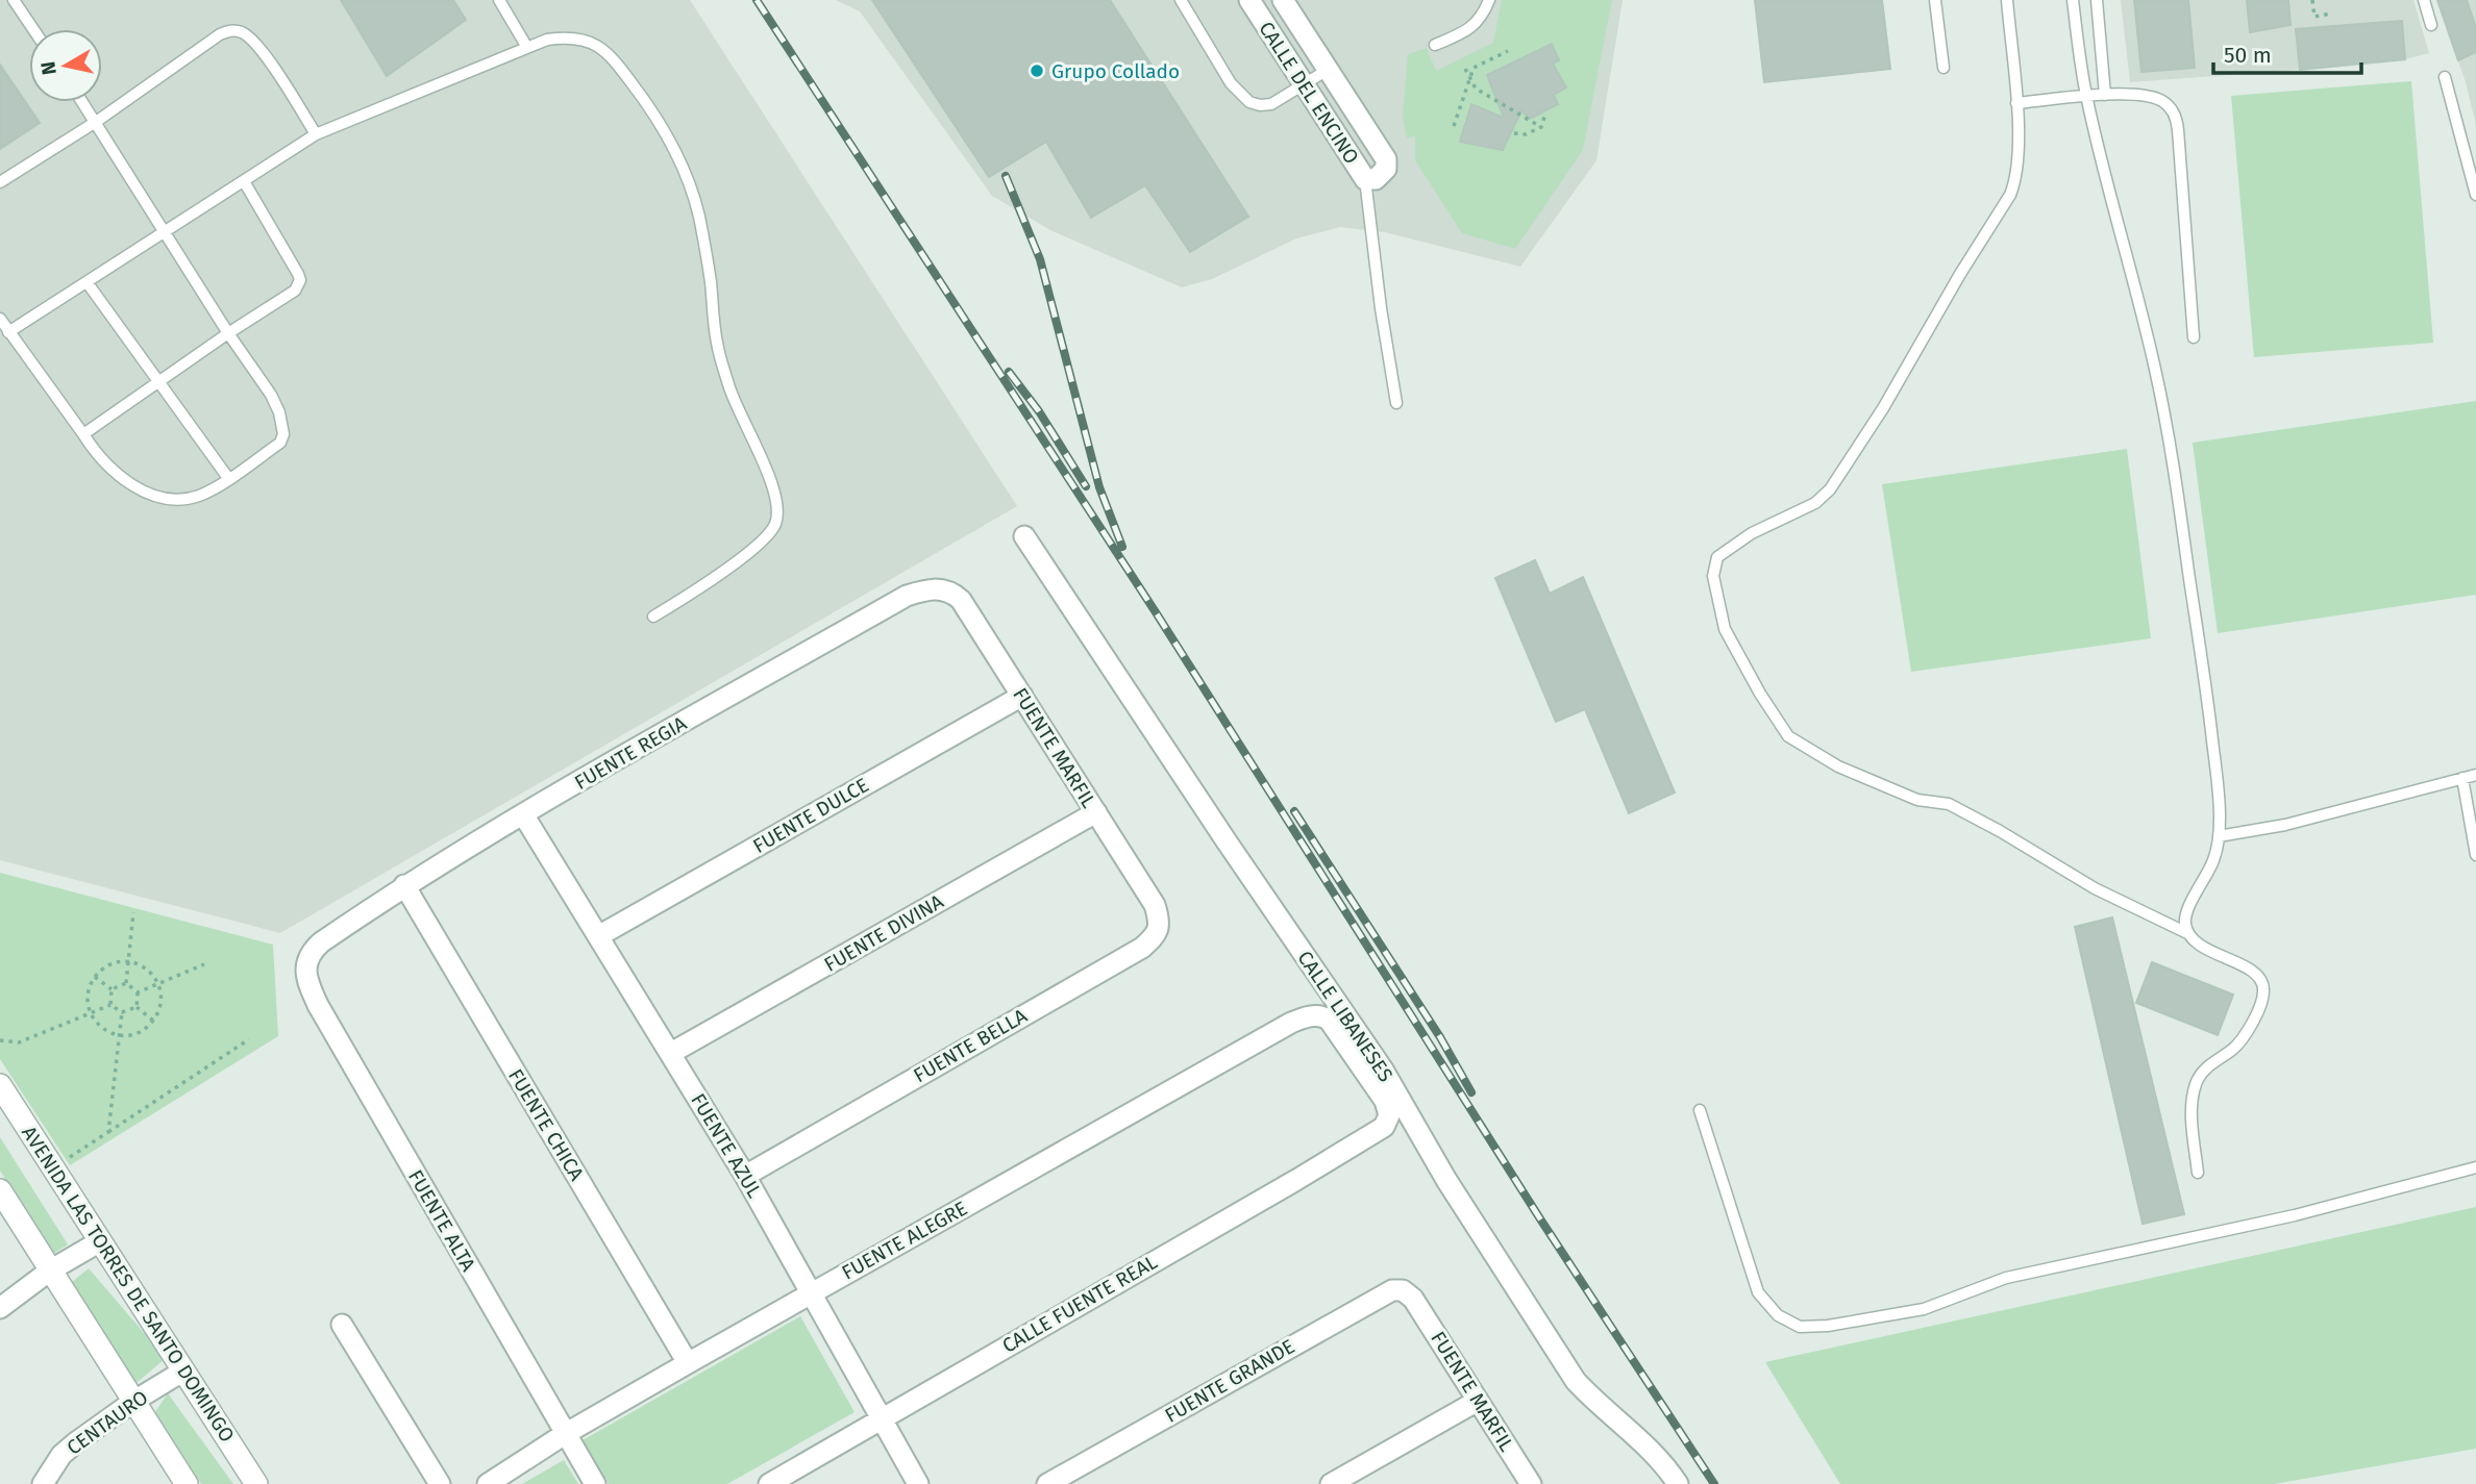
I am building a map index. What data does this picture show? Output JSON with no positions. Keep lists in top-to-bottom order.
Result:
{
  "streets": {
    "street": [
      "CALLE DEL ENCINO",
      "FUENTE MARFIL",
      "FUENTE REGIA",
      "FUENTE DULCE",
      "FUENTE DIVINA",
      "CALLE LIBANESES",
      "FUENTE BELLA",
      "FUENTE CHICA",
      "FUENTE AZUL",
      "FUENTE ALTA",
      "FUENTE ALEGRE",
      "AVENIDA LAS TORRES DE SANTO DOMINGO",
      "CALLE FUENTE REAL",
      "FUENTE GRANDE",
      "CENTAURO"
    ]
  },
  "crossings": [
    ["FUENTE MARFIL", "FUENTE REGIA"],
    ["FUENTE MARFIL", "FUENTE DULCE"],
    ["FUENTE MARFIL", "FUENTE DIVINA"],
    ["FUENTE MARFIL", "FUENTE BELLA"],
    ["FUENTE MARFIL", "FUENTE GRANDE"],
    ["FUENTE REGIA", "FUENTE CHICA"],
    ["FUENTE REGIA", "FUENTE AZUL"],
    ["FUENTE REGIA", "FUENTE ALTA"],
    ["FUENTE DULCE", "FUENTE AZUL"],
    ["FUENTE DIVINA", "FUENTE AZUL"],
    ["FUENTE BELLA", "FUENTE AZUL"],
    ["FUENTE CHICA", "FUENTE ALEGRE"],
    ["FUENTE AZUL", "FUENTE ALEGRE"],
    ["FUENTE AZUL", "CALLE FUENTE REAL"],
    ["FUENTE ALTA", "FUENTE ALEGRE"],
    ["FUENTE ALEGRE", "CALLE FUENTE REAL"],
    ["AVENIDA LAS TORRES DE SANTO DOMINGO", "CENTAURO"]
  ],
  "places": ["Grupo Collado"],
  "scale_bar": "50 m",
  "north": "left"
}
